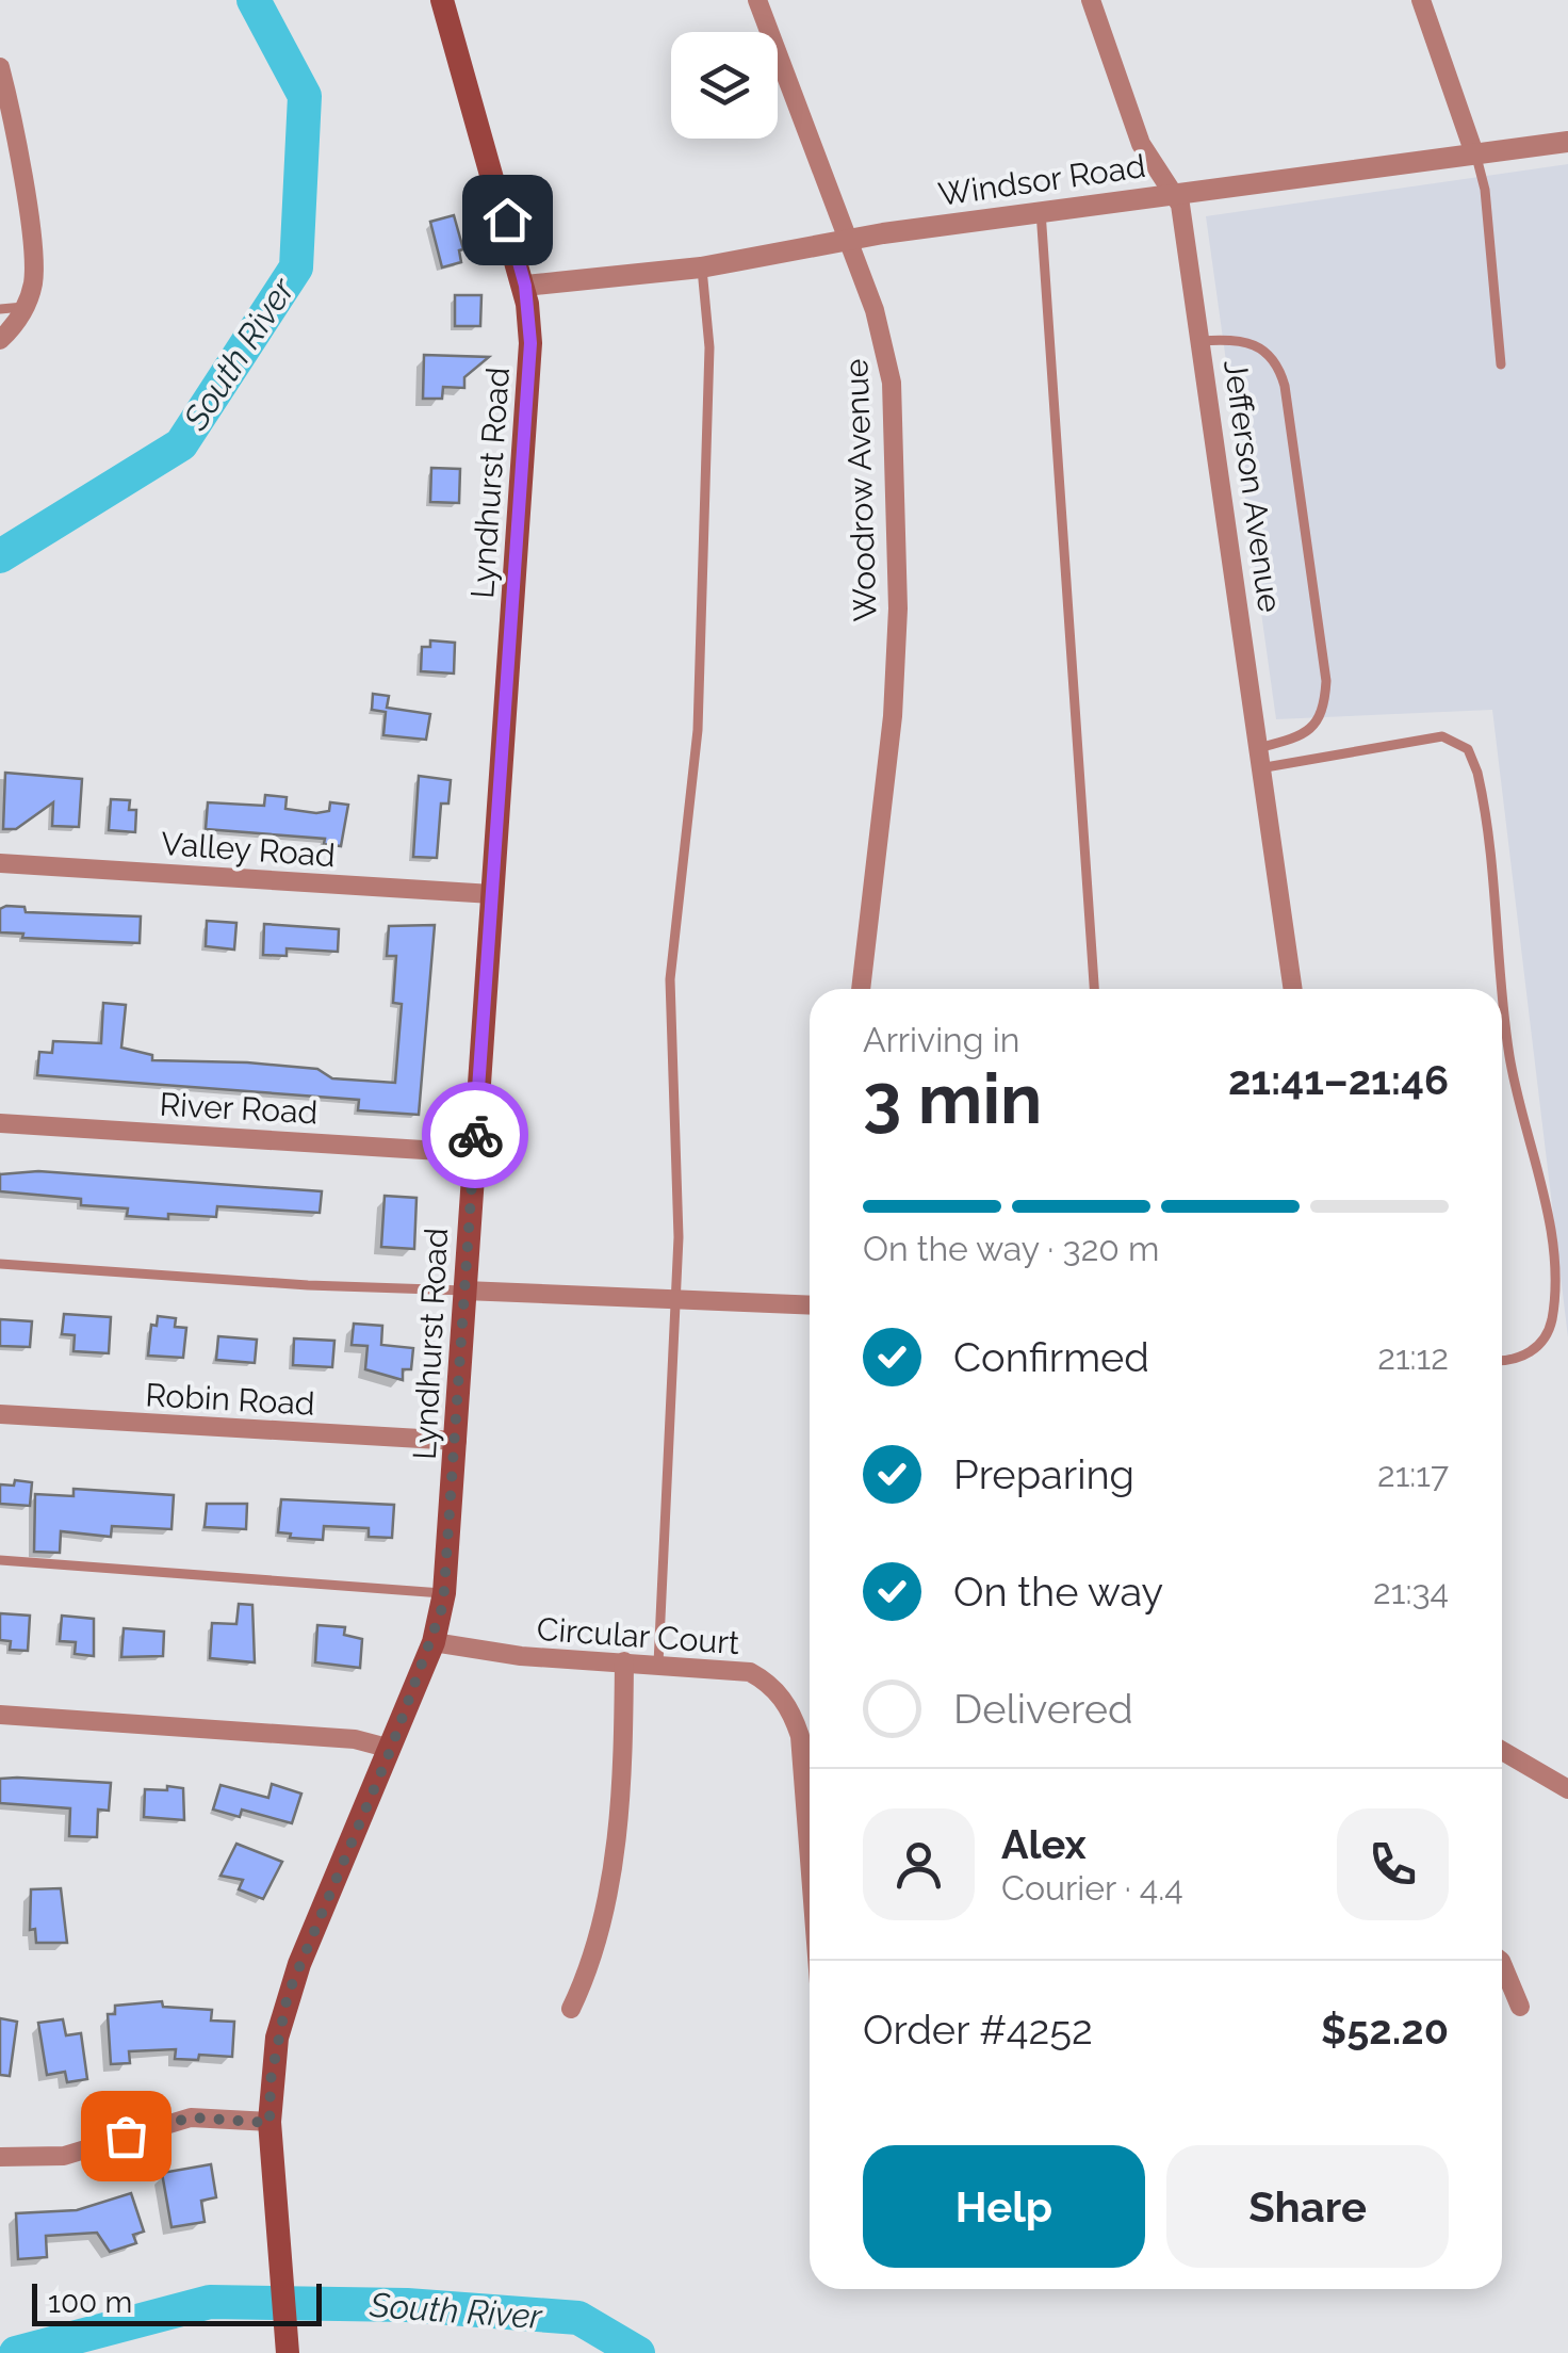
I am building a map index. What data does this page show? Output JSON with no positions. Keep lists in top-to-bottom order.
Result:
{
  "streets": {
    "main road": ["Lyndhurst Road"],
    "street": [
      "Windsor Road",
      "Jefferson Avenue",
      "Woodrow Avenue",
      "Valley Road",
      "River Road",
      "Robin Road",
      "Circular Court"
    ]
  },
  "crossings": [
    ["Windsor Road", "Lyndhurst Road"],
    ["Windsor Road", "Jefferson Avenue"],
    ["Windsor Road", "Woodrow Avenue"],
    ["Lyndhurst Road", "Valley Road"],
    ["Lyndhurst Road", "River Road"],
    ["Lyndhurst Road", "Robin Road"],
    ["Lyndhurst Road", "Circular Court"]
  ],
  "water": ["South River"],
  "scale_bar": "100 m",
  "page": {
    "heading": ["3 min", "Arriving in", "21:41–21:46"],
    "panel": [
      "Alex",
      "Courier · 4.4",
      "Order #4252",
      "$52.20"
    ],
    "bar": "On the way · 320 m",
    "list": [
      ["Confirmed", "21:12"],
      ["Preparing", "21:17"],
      ["On the way", "21:34"],
      "Delivered"
    ],
    "buttons": ["Help", "Share"],
    "scale": "100 m"
  }
}
